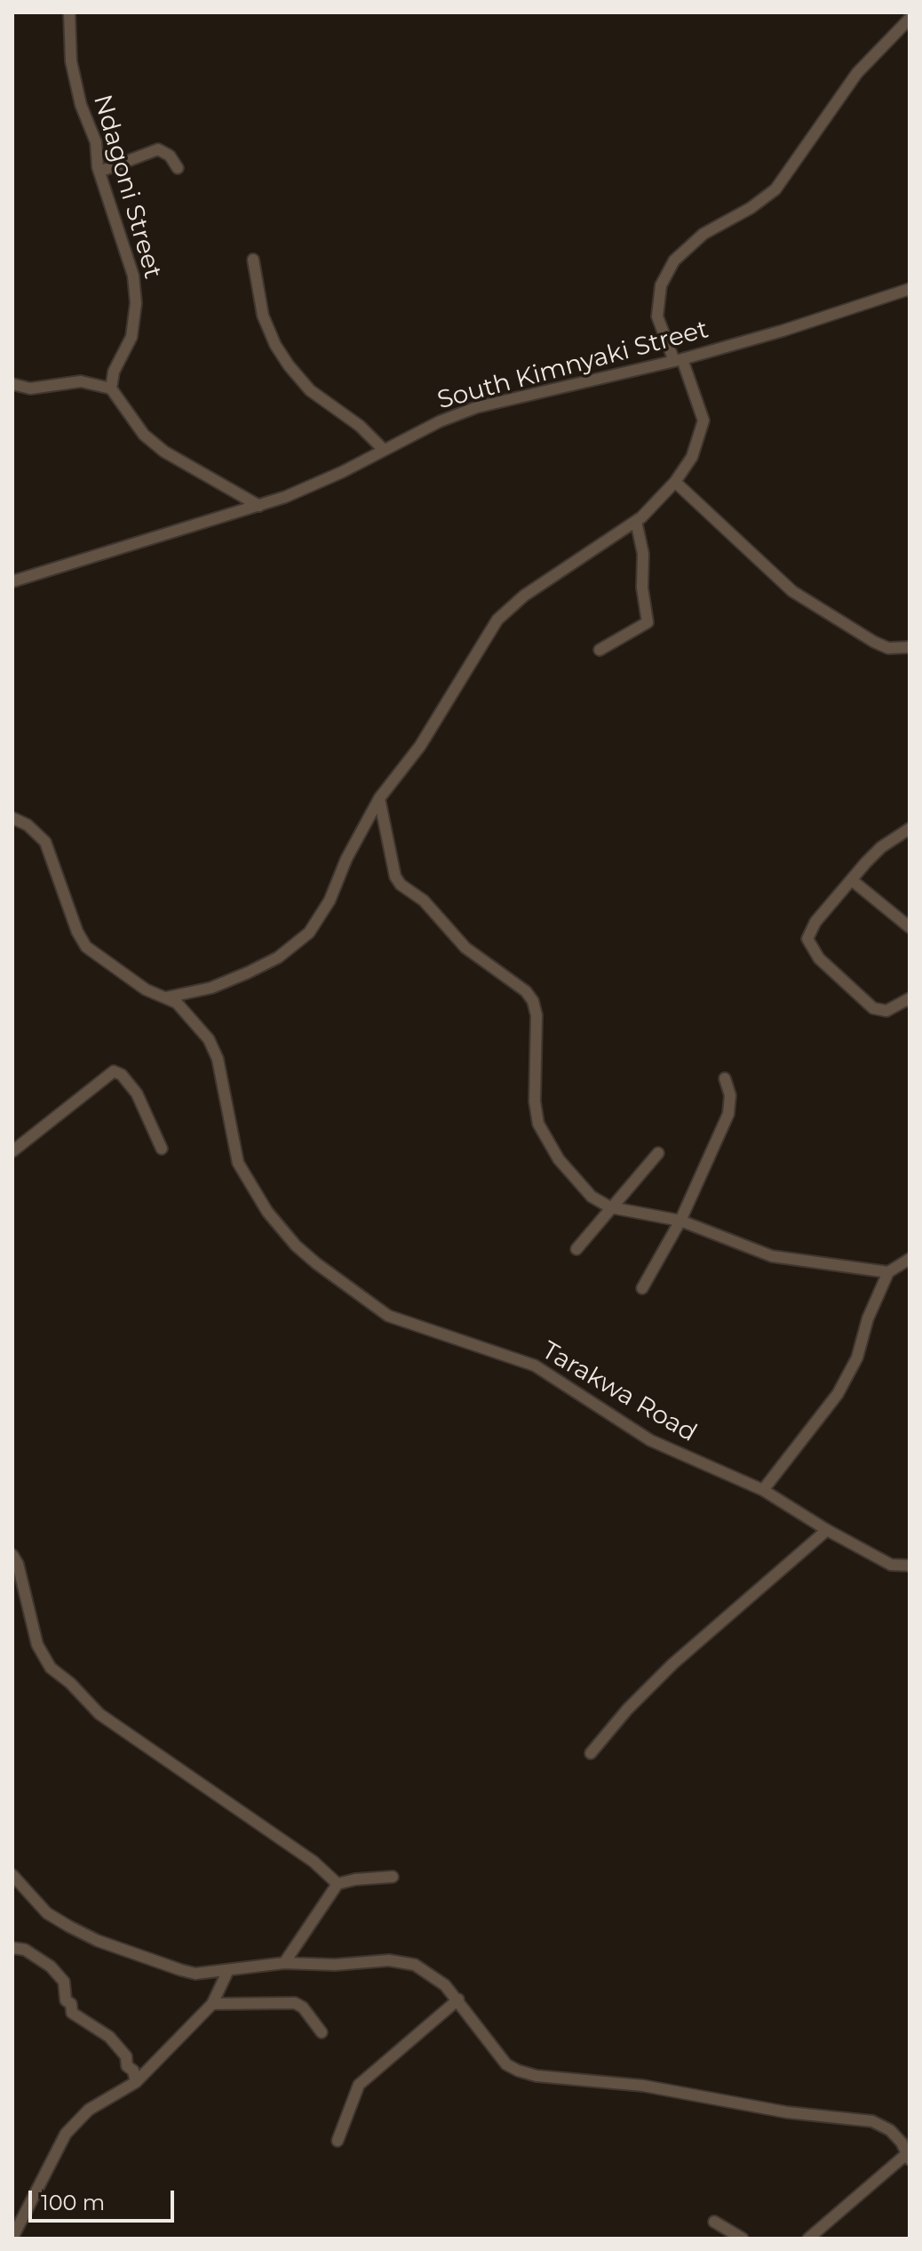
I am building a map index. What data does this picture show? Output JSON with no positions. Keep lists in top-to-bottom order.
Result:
{
  "streets": {
    "street": ["Ndagoni Street", "South Kimnyaki Street", "Tarakwa Road"]
  },
  "scale_bar": "100 m"
}
